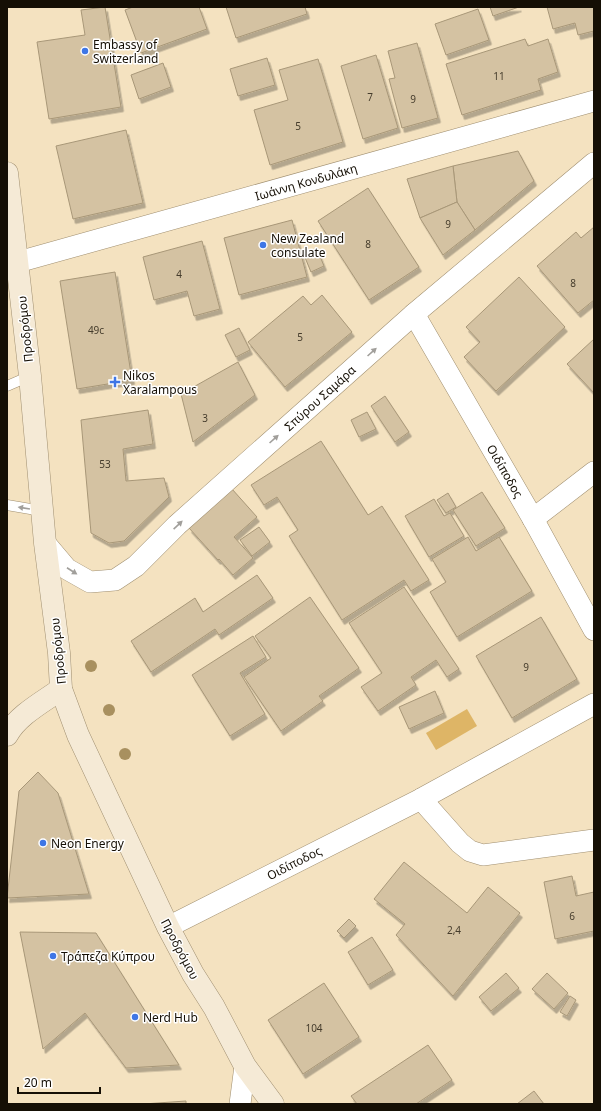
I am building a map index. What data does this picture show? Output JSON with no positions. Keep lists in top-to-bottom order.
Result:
{
  "streets": {
    "main road": ["Προδρόμου"],
    "street": ["Ιωάννη Κονδυλάκη", "Σπύρου Σαμάρα", "Οιδίποδος"]
  },
  "crossings": [
    ["Ιωάννη Κονδυλάκη", "Προδρόμου"],
    ["Προδρόμου", "Σπύρου Σαμάρα"],
    ["Προδρόμου", "Οιδίποδος"],
    ["Σπύρου Σαμάρα", "Οιδίποδος"]
  ],
  "one_way": ["Σπύρου Σαμάρα"],
  "places": {
    "other": [
      "Embassy of Switzerland",
      "New Zealand consulate",
      "Neon Energy",
      "Τράπεζα Κύπρου",
      "Nerd Hub"
    ],
    "health": ["Nikos Xaralampous"]
  },
  "house_numbers": [
    "11",
    "7",
    "9",
    "5",
    "9",
    "8",
    "4",
    "8",
    "49c",
    "5",
    "3",
    "53",
    "9",
    "6",
    "2,4",
    "104"
  ],
  "scale_bar": "20 m"
}
